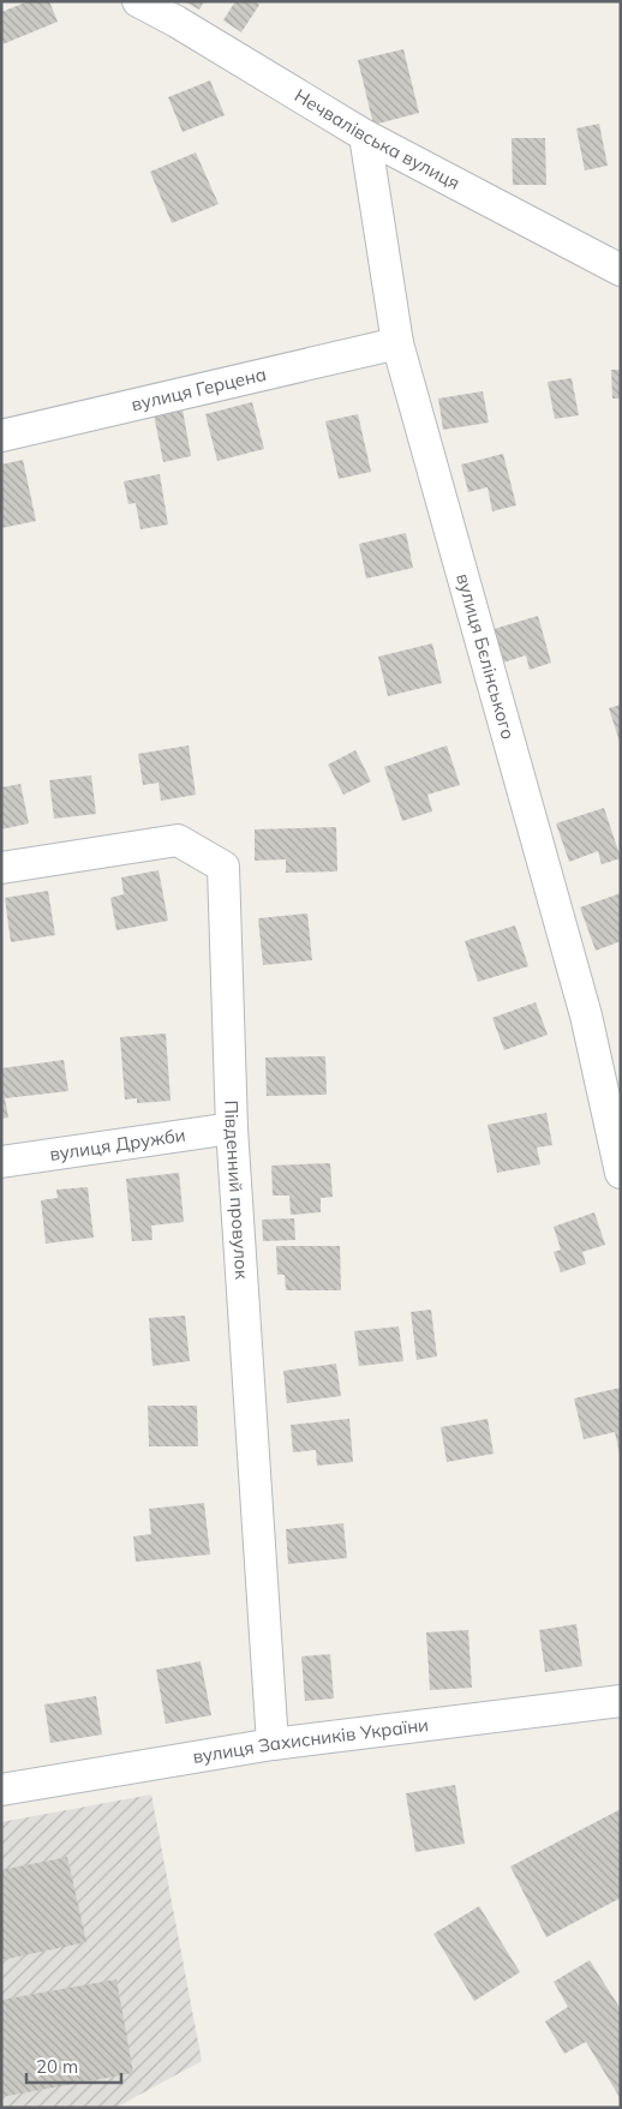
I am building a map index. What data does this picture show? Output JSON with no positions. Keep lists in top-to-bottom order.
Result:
{
  "streets": {
    "street": [
      "Нечвалівська вулиця",
      "вулиця Герцена",
      "вулиця Бєлінського",
      "вулиця Дружби",
      "Південний провулок",
      "вулиця Захисників України"
    ]
  },
  "crossings": [
    ["Нечвалівська вулиця", "вулиця Бєлінського"],
    ["вулиця Герцена", "вулиця Бєлінського"],
    ["вулиця Дружби", "Південний провулок"],
    ["Південний провулок", "вулиця Захисників України"]
  ],
  "scale_bar": "20 m"
}
